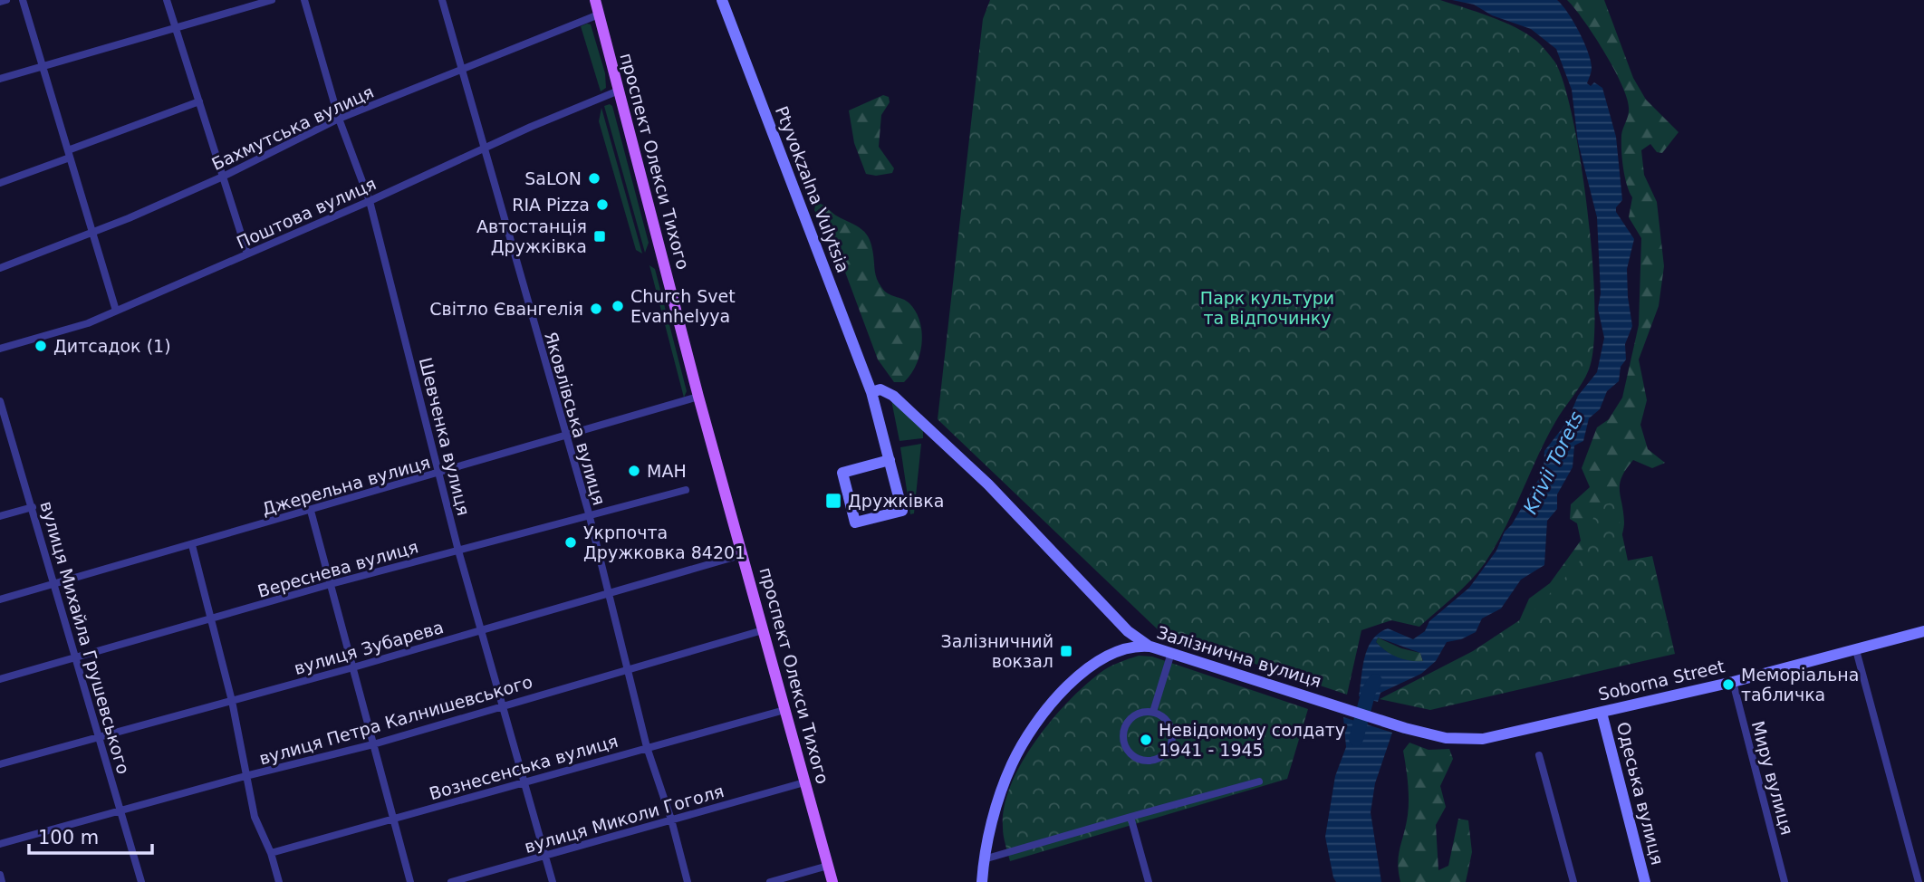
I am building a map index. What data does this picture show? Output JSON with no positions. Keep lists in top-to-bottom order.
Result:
{
  "streets": {
    "main road": ["проспект Олекси Тихого"],
    "street": [
      "Бахмутська вулиця",
      "Ptyvokzalna Vulytsia",
      "Поштова вулиця",
      "Яковлівська вулиця",
      "Шевченка вулиця",
      "Джерельна вулиця",
      "Вереснева вулиця",
      "вулиця Михайла Грушевського",
      "вулиця Зубарева",
      "Залізнична вулиця",
      "Soborna Street",
      "вулиця Петра Калнишевського",
      "Вознесенська вулиця",
      "Миру вулиця",
      "Одеська вулиця",
      "вулиця Миколи Гоголя"
    ]
  },
  "crossings": [
    ["Бахмутська вулиця", "проспект Олекси Тихого"],
    ["Бахмутська вулиця", "Яковлівська вулиця"],
    ["Бахмутська вулиця", "Шевченка вулиця"],
    ["проспект Олекси Тихого", "Поштова вулиця"],
    ["проспект Олекси Тихого", "Джерельна вулиця"],
    ["проспект Олекси Тихого", "вулиця Зубарева"],
    ["проспект Олекси Тихого", "вулиця Петра Калнишевського"],
    ["проспект Олекси Тихого", "Вознесенська вулиця"],
    ["проспект Олекси Тихого", "вулиця Миколи Гоголя"],
    ["Поштова вулиця", "Яковлівська вулиця"],
    ["Поштова вулиця", "Шевченка вулиця"],
    ["Яковлівська вулиця", "Джерельна вулиця"],
    ["Яковлівська вулиця", "Вереснева вулиця"],
    ["Яковлівська вулиця", "вулиця Зубарева"],
    ["Яковлівська вулиця", "вулиця Петра Калнишевського"],
    ["Яковлівська вулиця", "Вознесенська вулиця"],
    ["Яковлівська вулиця", "вулиця Миколи Гоголя"],
    ["Шевченка вулиця", "Джерельна вулиця"],
    ["Шевченка вулиця", "Вереснева вулиця"],
    ["Шевченка вулиця", "вулиця Зубарева"],
    ["Шевченка вулиця", "вулиця Петра Калнишевського"],
    ["Шевченка вулиця", "Вознесенська вулиця"],
    ["Шевченка вулиця", "вулиця Миколи Гоголя"],
    ["Джерельна вулиця", "вулиця Михайла Грушевського"],
    ["Вереснева вулиця", "вулиця Михайла Грушевського"],
    ["вулиця Михайла Грушевського", "вулиця Зубарева"],
    ["вулиця Михайла Грушевського", "вулиця Петра Калнишевського"],
    ["Залізнична вулиця", "Soborna Street"],
    ["Soborna Street", "Миру вулиця"],
    ["Soborna Street", "Одеська вулиця"]
  ],
  "water": ["Krivii Torets"],
  "parks": ["Парк культури та відпочинку"],
  "places": {
    "other": [
      "SaLON",
      "RIA Pizza",
      "Church Svet Evanhelyya",
      "Світло Євангелія",
      "Дитсадок (1)",
      "МАН",
      "Укрпочта Дружковка 84201",
      "Меморіальна табличка",
      "Невідомому солдату 1941 - 1945"
    ],
    "transit": ["Автостанція Дружківка", "Дружківка", "Залізничний вокзал"]
  },
  "scale_bar": "100 m"
}
